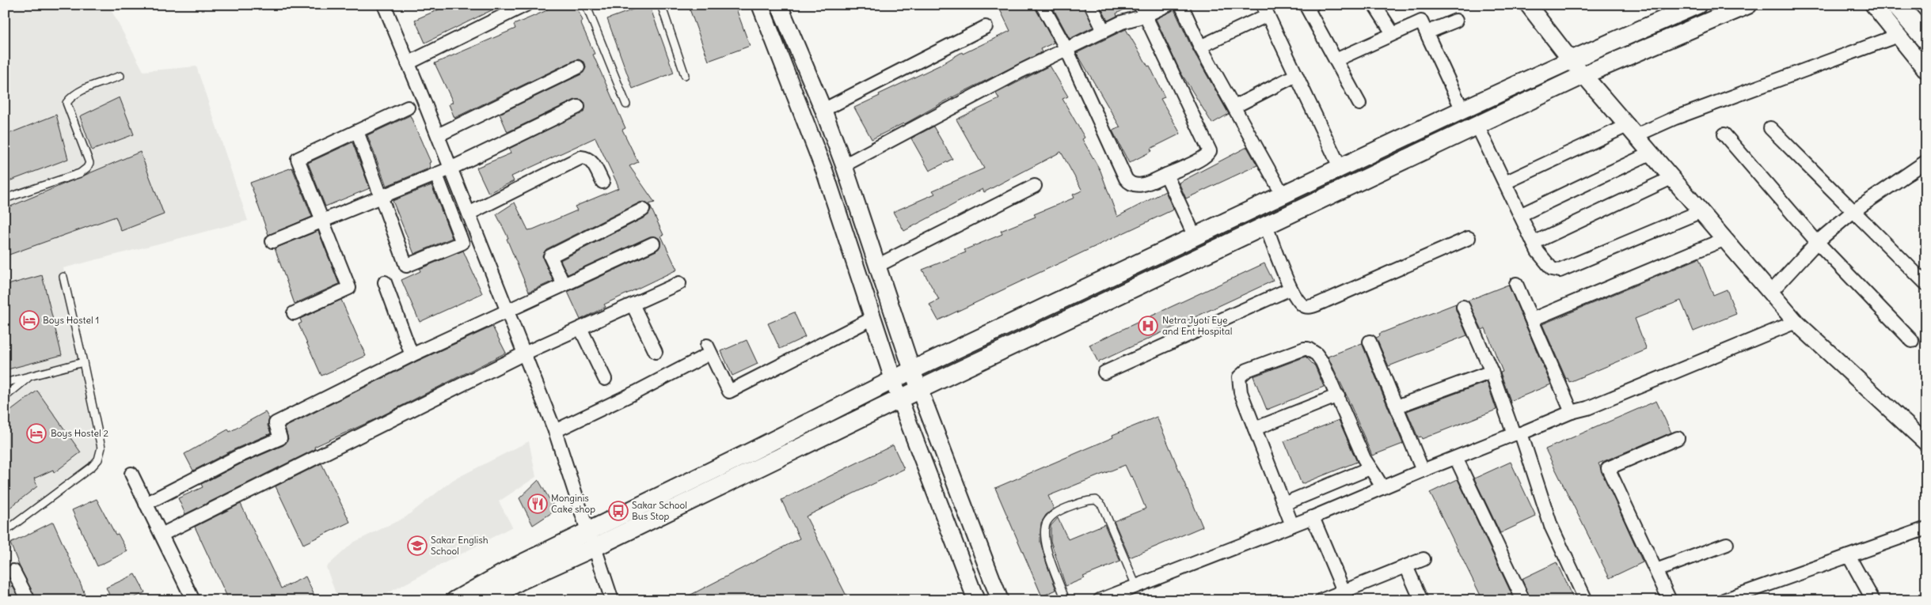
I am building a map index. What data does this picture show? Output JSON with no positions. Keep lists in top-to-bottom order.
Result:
{
  "places": {
    "hotel": ["Boys Hostel 1", "Boys Hostel 2"],
    "hospital": ["Netra Jyoti Eye and Ent Hospital"],
    "restaurant": ["Monginis Cake shop"],
    "bus stop": ["Sakar School Bus Stop"],
    "school or university": ["Sakar English School"]
  }
}
